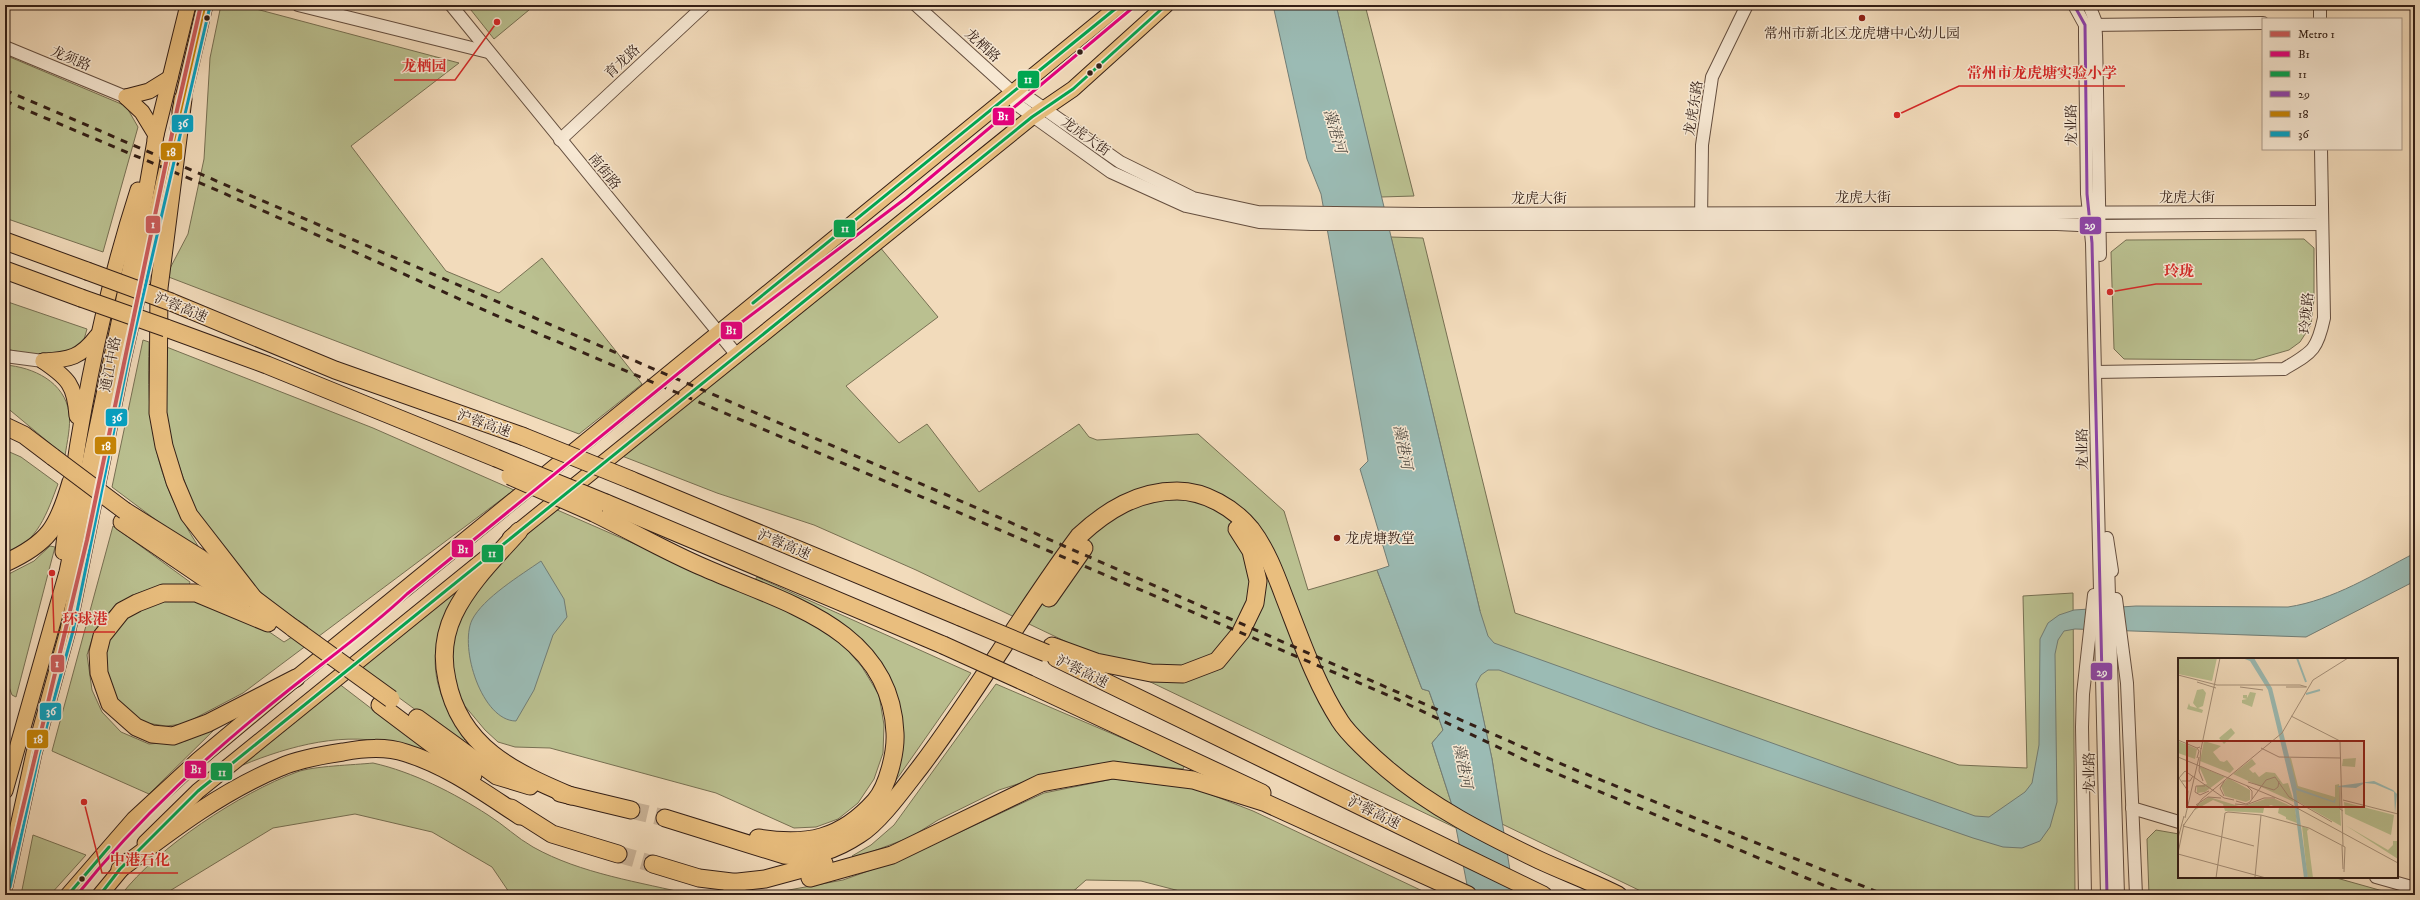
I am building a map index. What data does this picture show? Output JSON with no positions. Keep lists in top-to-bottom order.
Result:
{
  "streets": {
    "highway": ["沪蓉高速"],
    "main road": ["通江中路"],
    "street": [
      "龙栖路",
      "龙须路",
      "育龙路",
      "龙虎东路",
      "龙业路",
      "龙虎大街",
      "南街路",
      "玲珑路"
    ]
  },
  "crossings": [
    ["龙栖路", "龙虎大街"],
    ["育龙路", "南街路"],
    ["龙虎东路", "龙虎大街"],
    ["龙业路", "龙虎大街"],
    ["龙业路", "玲珑路"],
    ["龙虎大街", "玲珑路"]
  ],
  "water": ["藻港河"],
  "places": [
    "常州市新北区龙虎塘中心幼儿园",
    "龙栖园",
    "常州市龙虎塘实验小学",
    "玲珑",
    "龙虎塘教堂",
    "环球港",
    "中港石化"
  ],
  "lines": [
    "metro line 1",
    "transit line B1",
    "transit line 11",
    "transit line 29",
    "transit line 18",
    "transit line 36"
  ],
  "legend": [
    "Metro 1",
    "B1",
    "11",
    "29",
    "18",
    "36"
  ]
}
